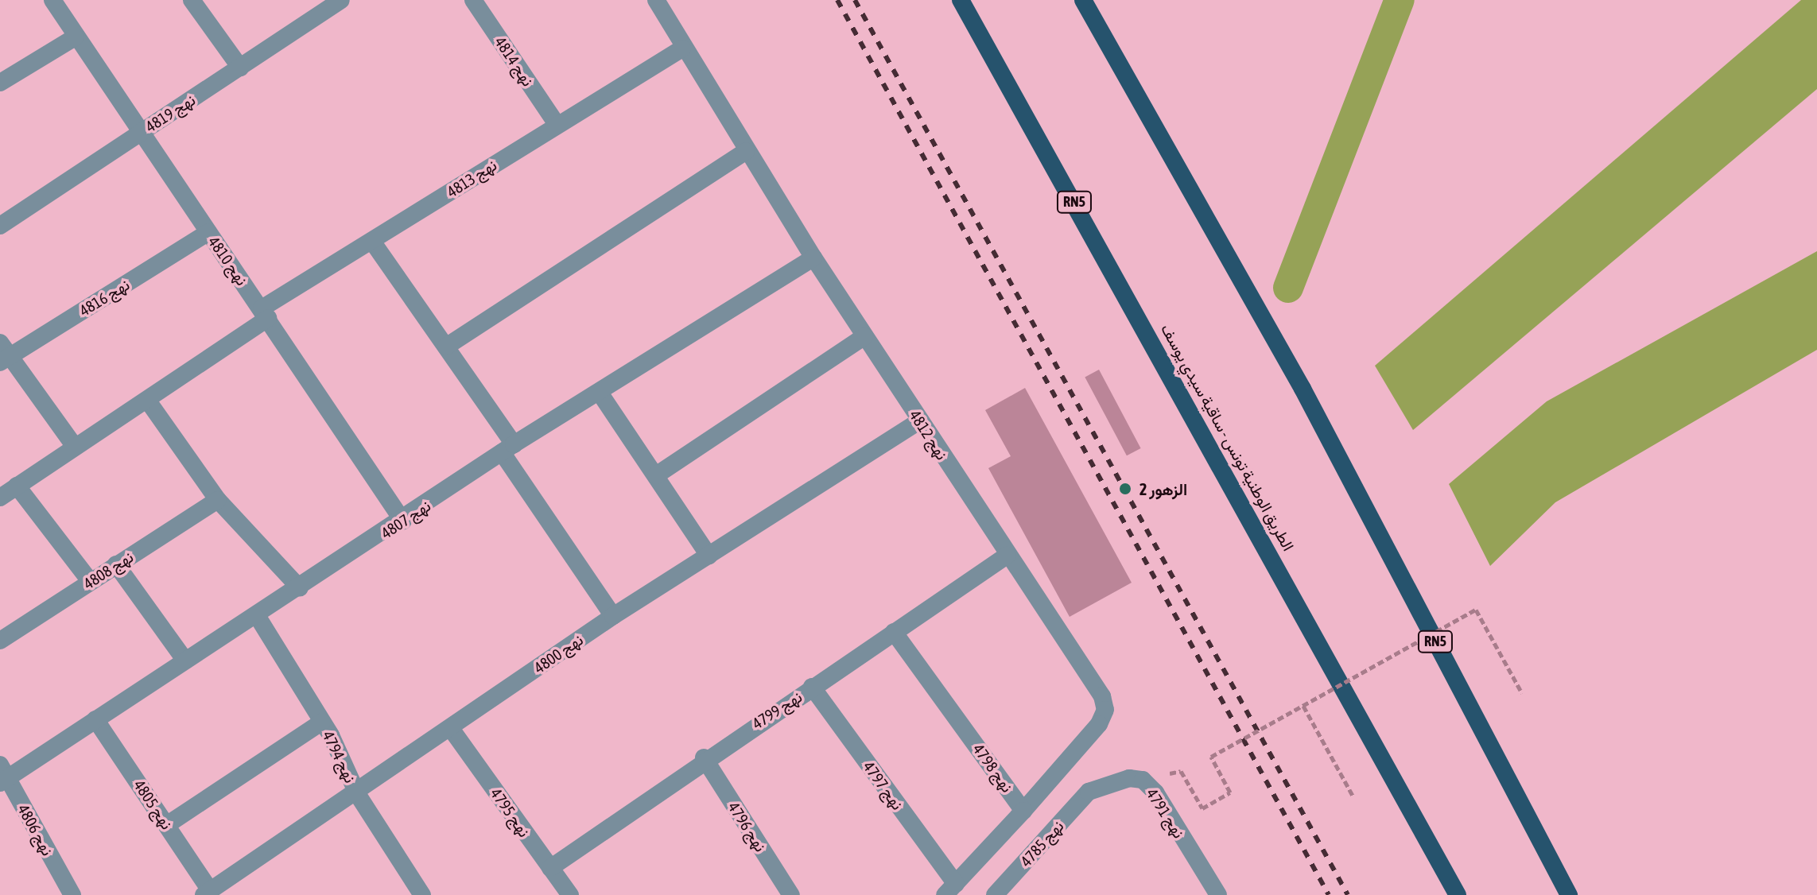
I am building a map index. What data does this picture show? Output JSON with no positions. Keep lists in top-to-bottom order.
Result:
{
  "streets": {
    "highway": ["RN5", "الطريق الوطنية تونس - ساقية سيدي يوسف"],
    "street": [
      "نهج 4814",
      "نهج 4819",
      "نهج 4813",
      "نهج 4810",
      "نهج 4816",
      "نهج 4812",
      "نهج 4807",
      "نهج 4808",
      "نهج 4800",
      "نهج 4799",
      "نهج 4794",
      "نهج 4798",
      "نهج 4797",
      "نهج 4805",
      "نهج 4795",
      "نهج 4791",
      "نهج 4796",
      "نهج 4806",
      "نهج 4785"
    ]
  },
  "crossings": [
    ["نهج 4814", "نهج 4813"],
    ["نهج 4819", "نهج 4810"],
    ["نهج 4813", "نهج 4810"],
    ["نهج 4813", "نهج 4812"],
    ["نهج 4810", "نهج 4816"],
    ["نهج 4810", "نهج 4807"],
    ["نهج 4812", "نهج 4807"],
    ["نهج 4812", "نهج 4800"],
    ["نهج 4812", "نهج 4799"],
    ["نهج 4812", "نهج 4798"],
    ["نهج 4807", "نهج 4794"],
    ["نهج 4807", "نهج 4805"],
    ["نهج 4807", "نهج 4806"],
    ["نهج 4800", "نهج 4794"],
    ["نهج 4800", "نهج 4805"],
    ["نهج 4800", "نهج 4795"],
    ["نهج 4799", "نهج 4798"],
    ["نهج 4799", "نهج 4797"],
    ["نهج 4799", "نهج 4795"],
    ["نهج 4799", "نهج 4796"],
    ["نهج 4791", "نهج 4785"]
  ],
  "places": ["الزهور 2"]
}
